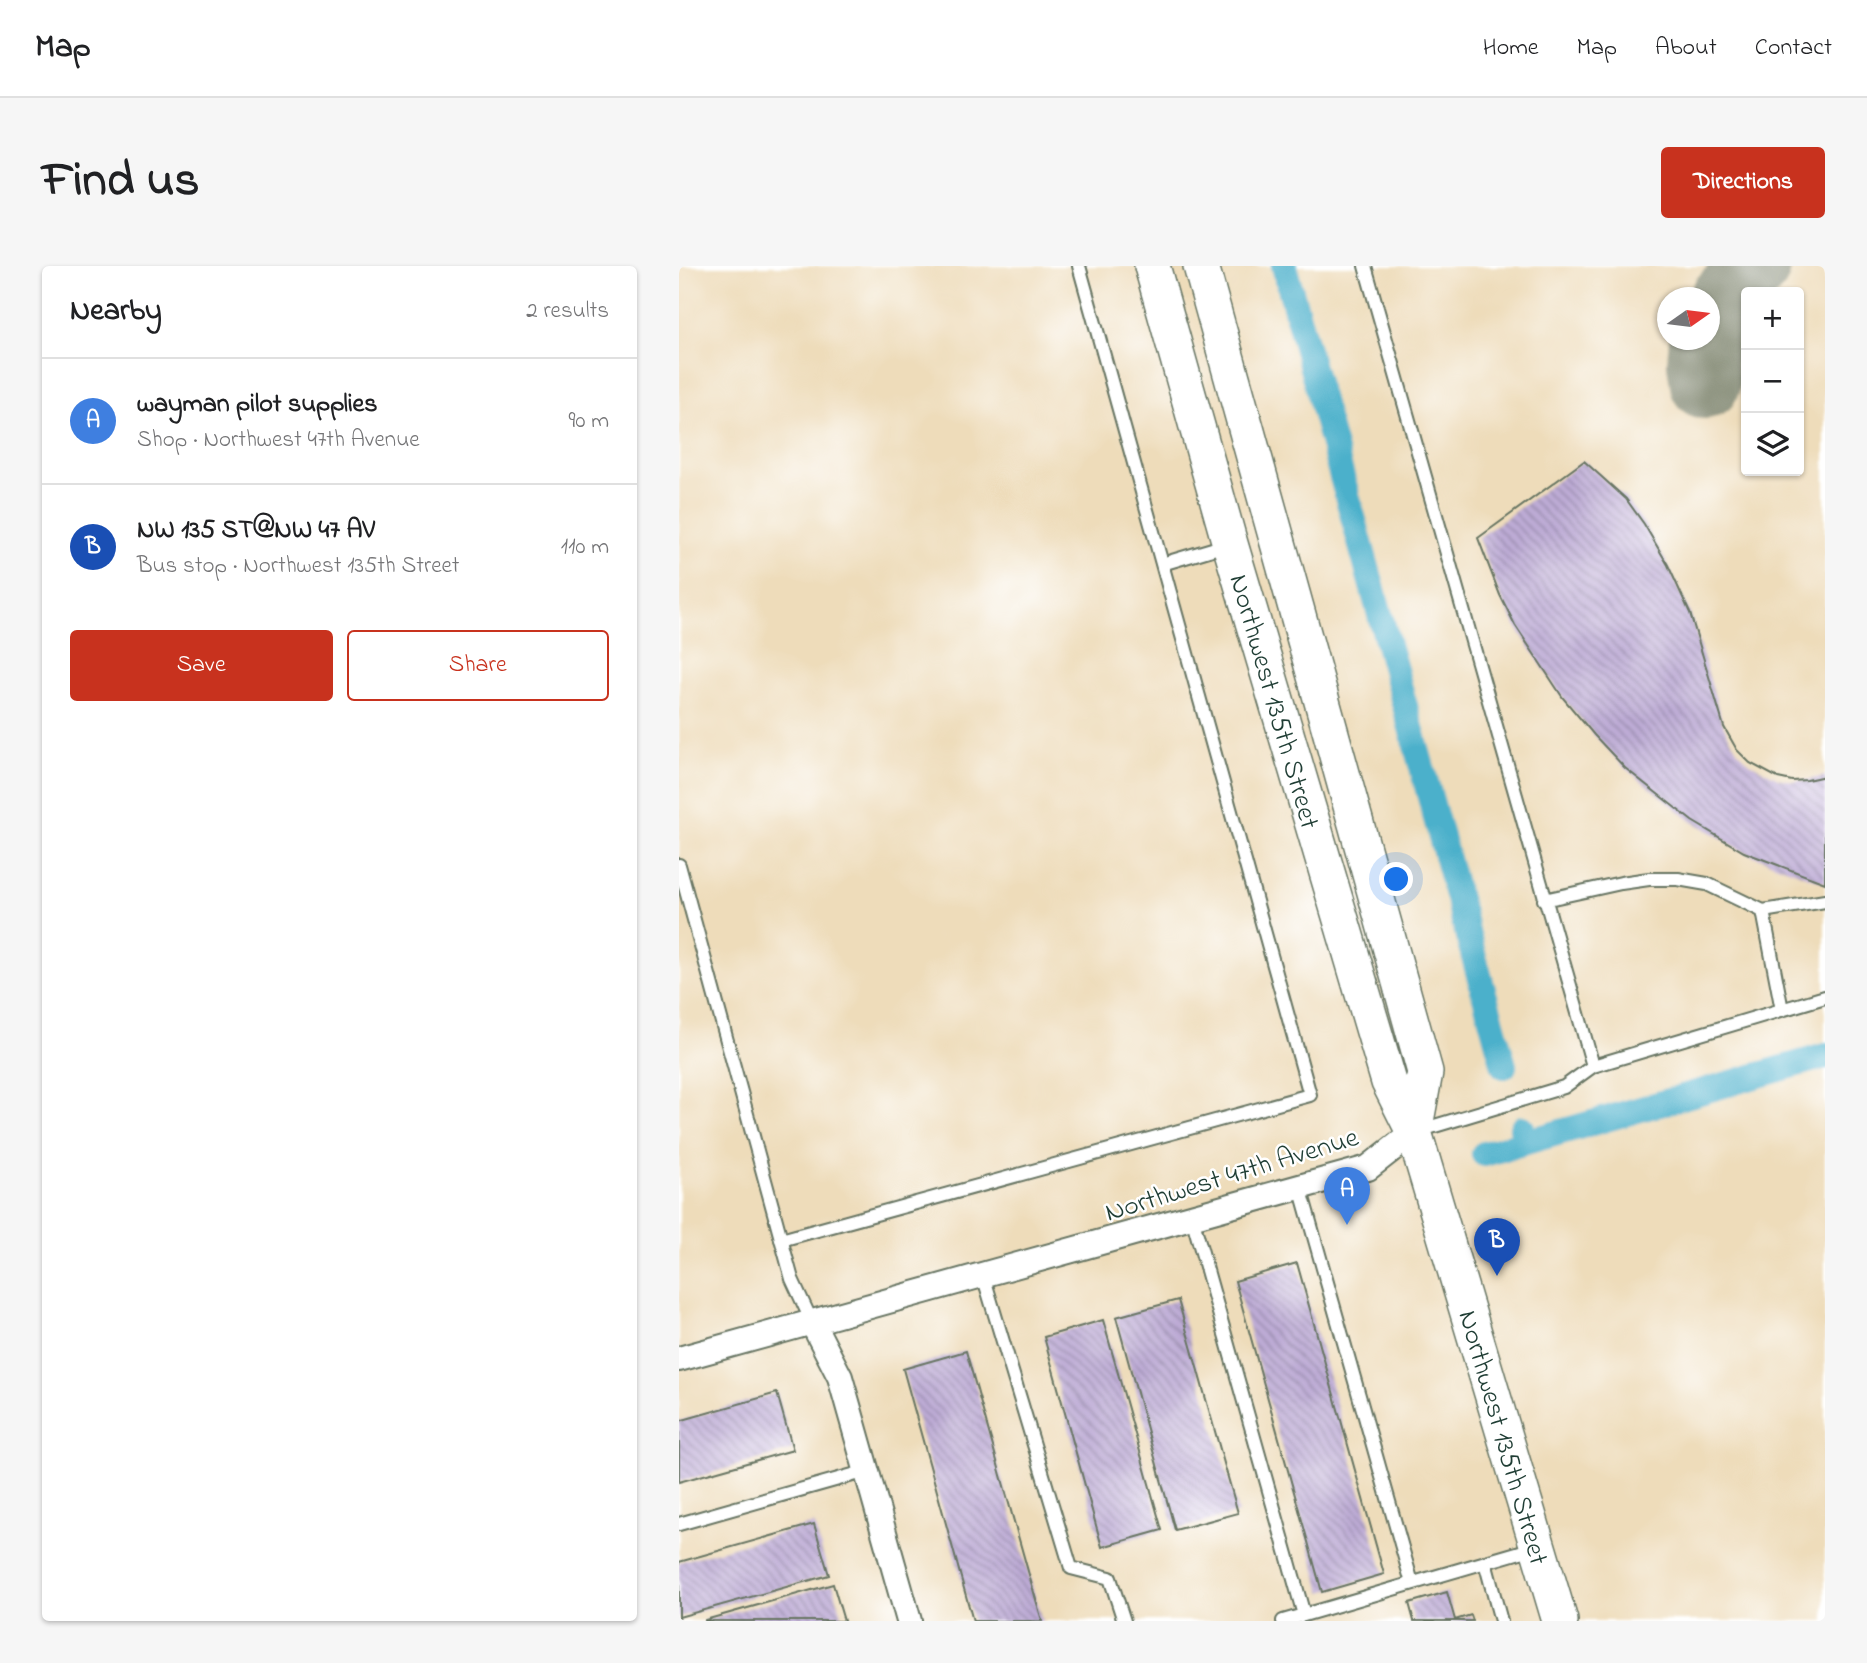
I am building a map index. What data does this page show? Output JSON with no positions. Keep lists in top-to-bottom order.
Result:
{
  "streets": {
    "main road": ["Northwest 135th Street"],
    "street": ["Northwest 47th Avenue"]
  },
  "crossings": [
    ["Northwest 135th Street", "Northwest 47th Avenue"]
  ],
  "north": "right",
  "page": {
    "header": "Map",
    "nav": [
      "Home",
      "Map",
      "About",
      "Contact"
    ],
    "title": "Find us",
    "buttons": [
      "Directions",
      ["Save", "Share"]
    ],
    "heading": ["Nearby", "2 results"],
    "map_buttons": ["+", "−"],
    "list": [
      {
        "mark": "A",
        "name": "wayman pilot supplies",
        "note": "Shop · Northwest 47th Avenue",
        "value": "90 m"
      },
      {
        "mark": "B",
        "name": "NW 135 ST@NW 47 AV",
        "note": "Bus stop · Northwest 135th Street",
        "value": "110 m"
      }
    ],
    "pins": ["A", "B"]
  }
}
